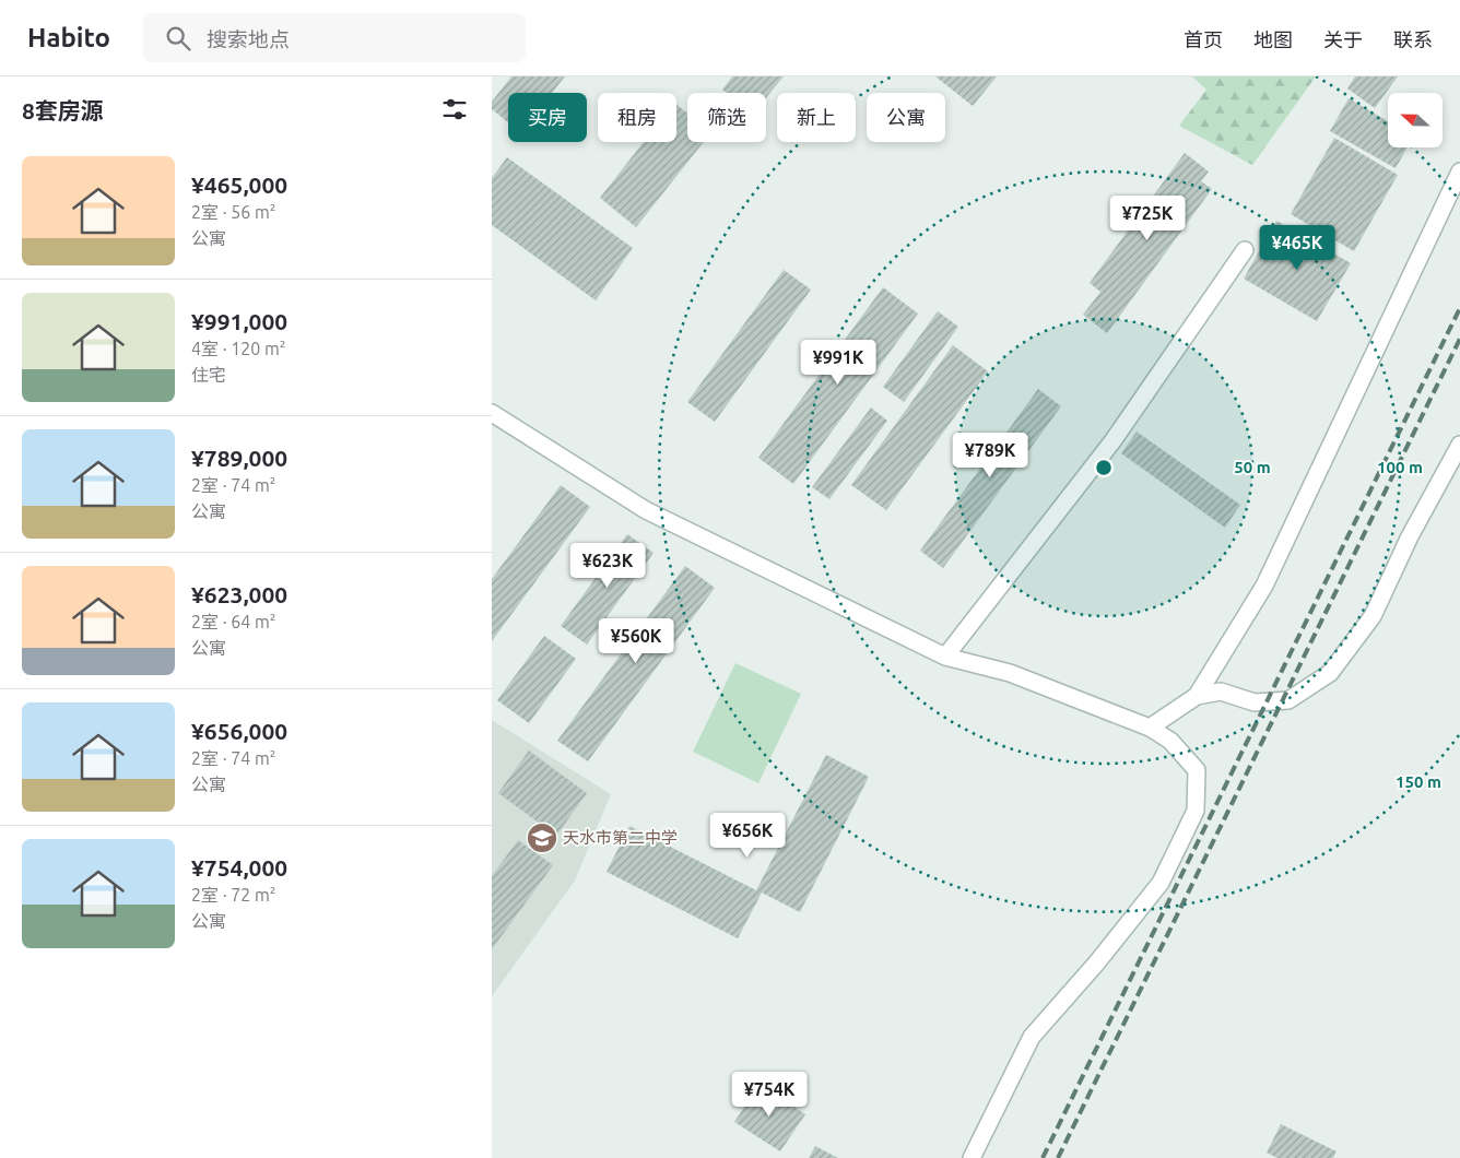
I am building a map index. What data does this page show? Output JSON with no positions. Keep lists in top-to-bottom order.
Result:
{
  "places": {
    "school or university": ["天水市第二中学"]
  },
  "north": "left",
  "page": {
    "header": "Habito",
    "search": "搜索地点",
    "nav": [
      "首页",
      "地图",
      "关于",
      "联系"
    ],
    "heading": "8套房源",
    "chip": [
      "买房",
      "租房",
      "筛选",
      "新上",
      "公寓"
    ],
    "list": [
      {
        "name": "¥465,000",
        "note": "2室 · 56 m² · 公寓"
      },
      {
        "name": "¥991,000",
        "note": "4室 · 120 m² · 住宅"
      },
      {
        "name": "¥789,000",
        "note": "2室 · 74 m² · 公寓"
      },
      {
        "name": "¥623,000",
        "note": "2室 · 64 m² · 公寓"
      },
      {
        "name": "¥656,000",
        "note": "2室 · 74 m² · 公寓"
      },
      {
        "name": "¥754,000",
        "note": "2室 · 72 m² · 公寓"
      }
    ],
    "price": [
      "¥725K",
      "¥465K",
      "¥991K",
      "¥789K",
      "¥623K",
      "¥560K",
      "¥656K",
      "¥754K"
    ]
  },
  "rings": ["50 m", "100 m", "150 m"]
}
